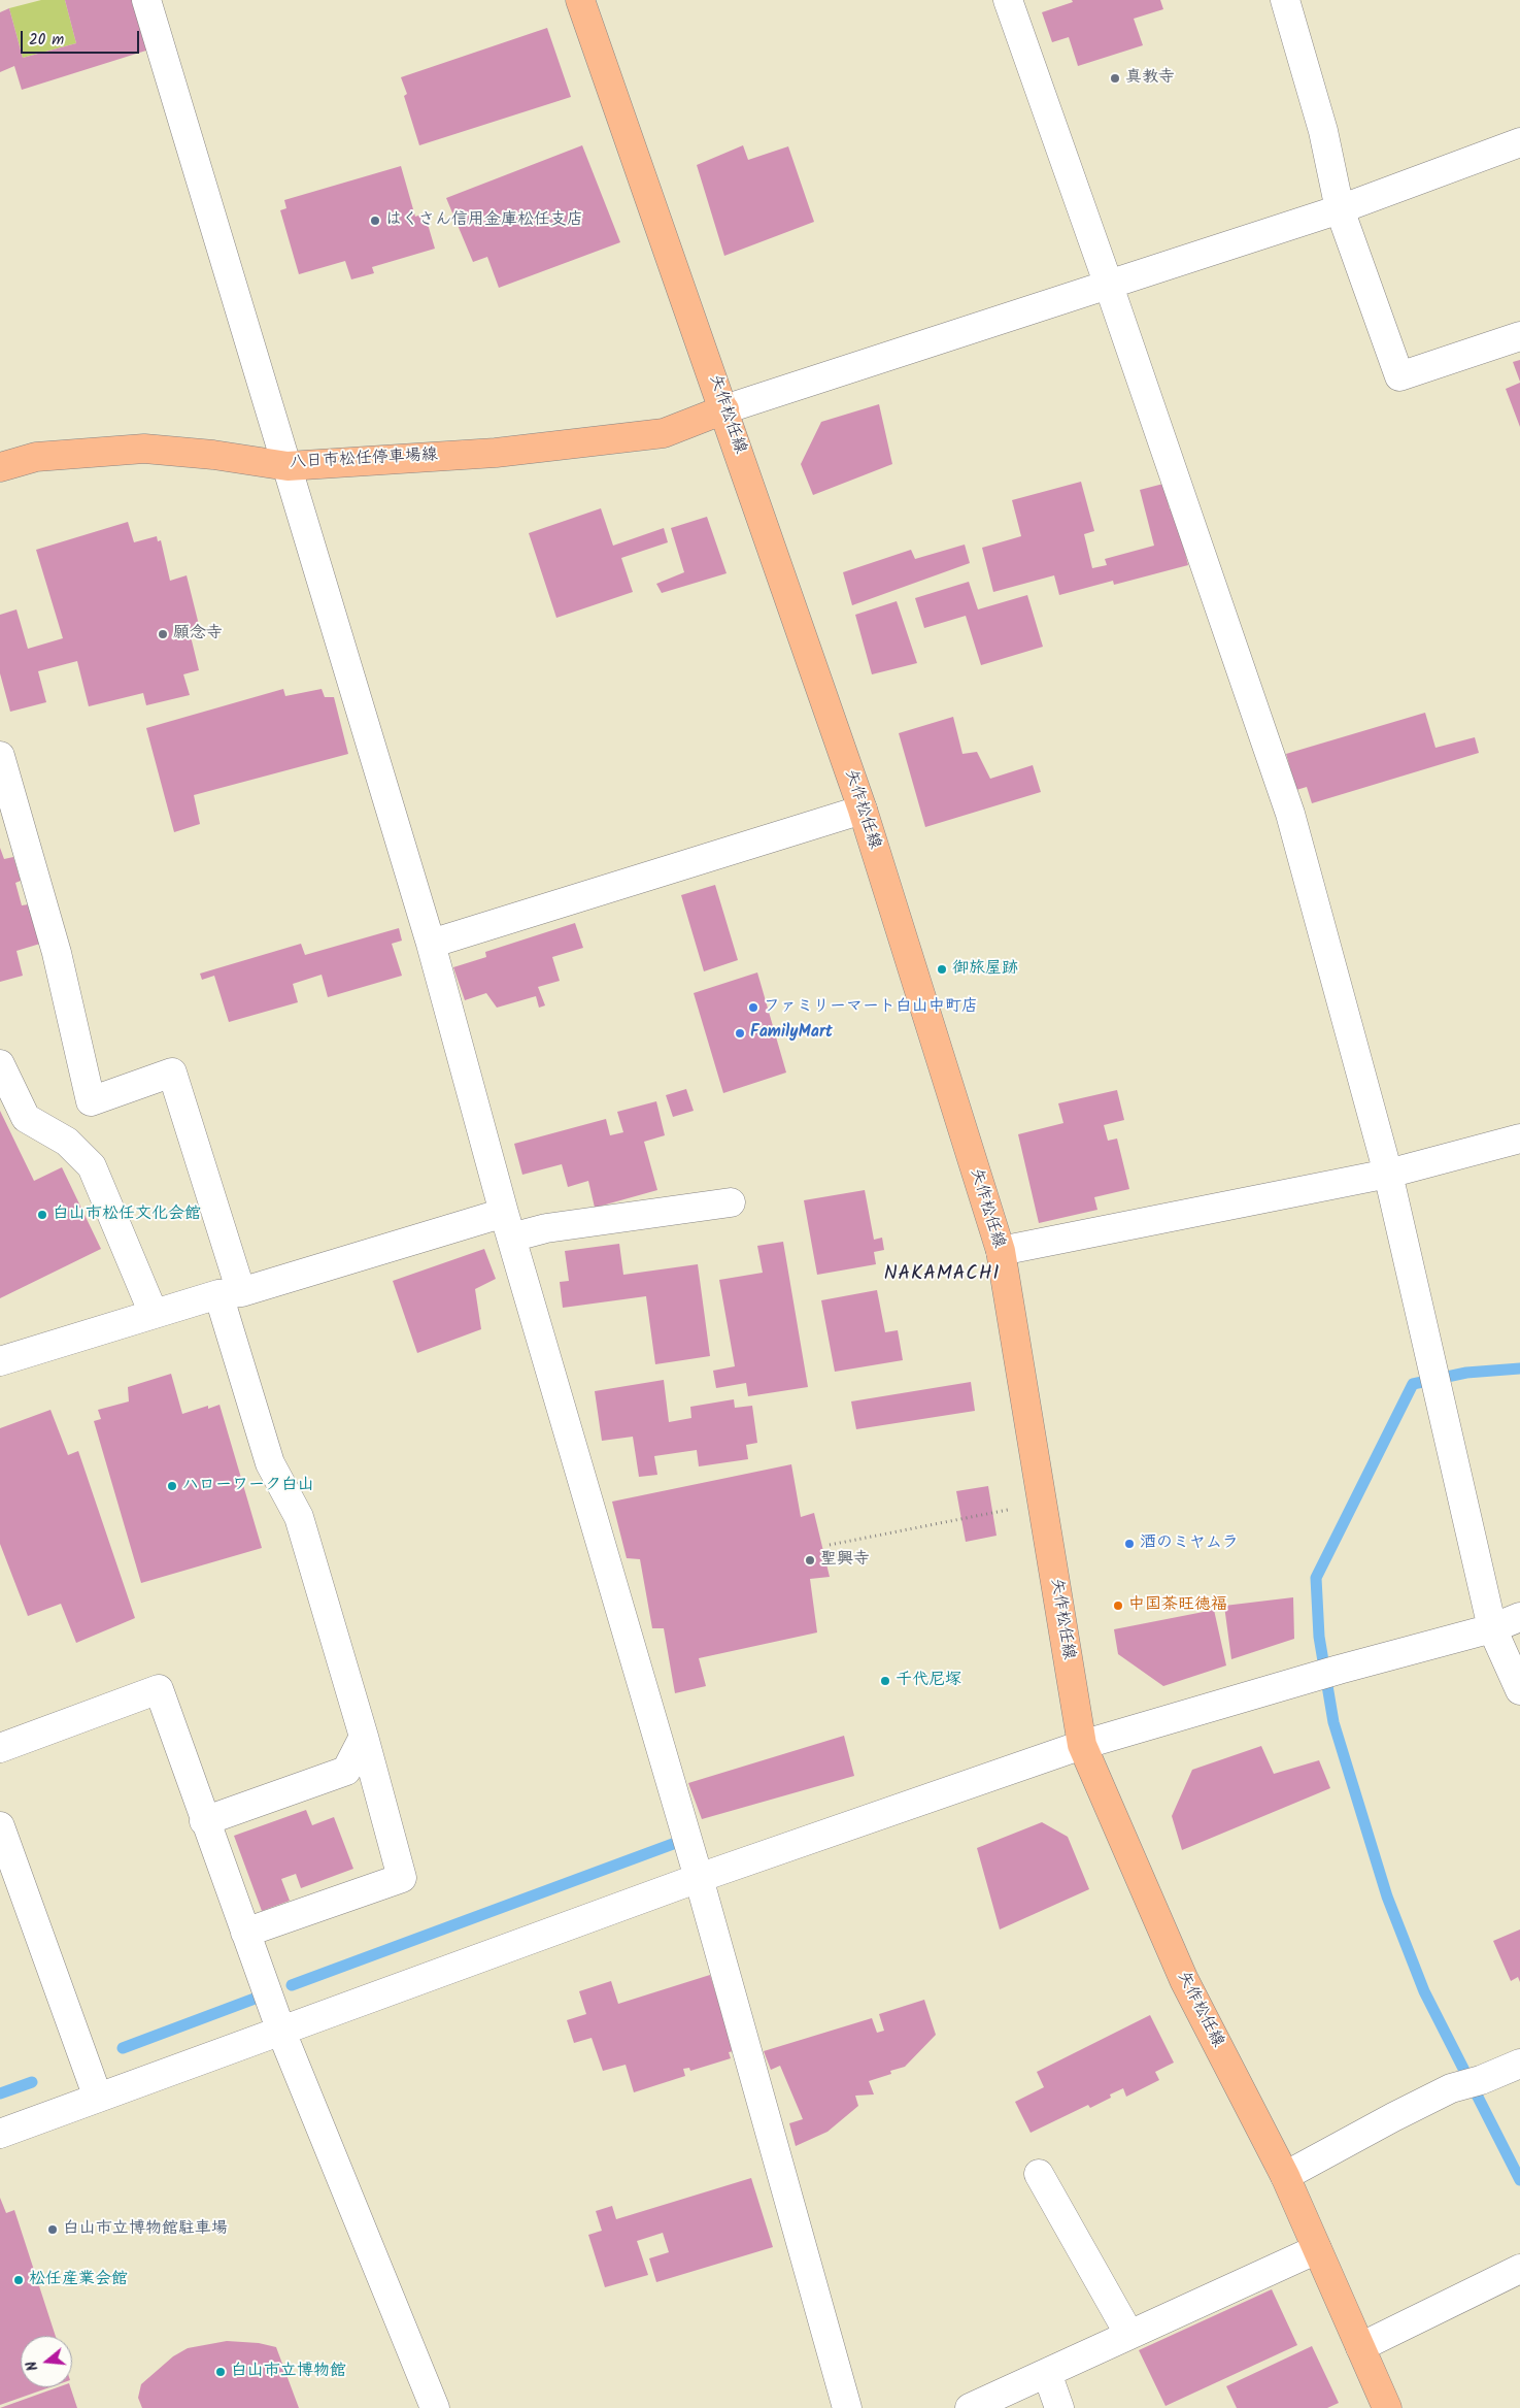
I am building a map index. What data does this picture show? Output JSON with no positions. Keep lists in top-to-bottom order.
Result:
{
  "streets": {
    "main road": ["矢作松任線", "八日市松任停車場線"]
  },
  "crossings": [
    ["矢作松任線", "八日市松任停車場線"]
  ],
  "districts": ["NAKAMACHI"],
  "places": [
    "真教寺",
    "はくさん信用金庫松任支店",
    "願念寺",
    "御旅屋跡",
    "ファミリーマート白山中町店",
    "FamilyMart",
    "白山市松任文化会館",
    "ハローワーク白山",
    "酒のミヤムラ",
    "聖興寺",
    "中国茶旺徳福",
    "千代尼塚",
    "白山市立博物館駐車場",
    "松任産業会館",
    "白山市立博物館"
  ],
  "scale_bar": "20 m",
  "north": "left"
}
